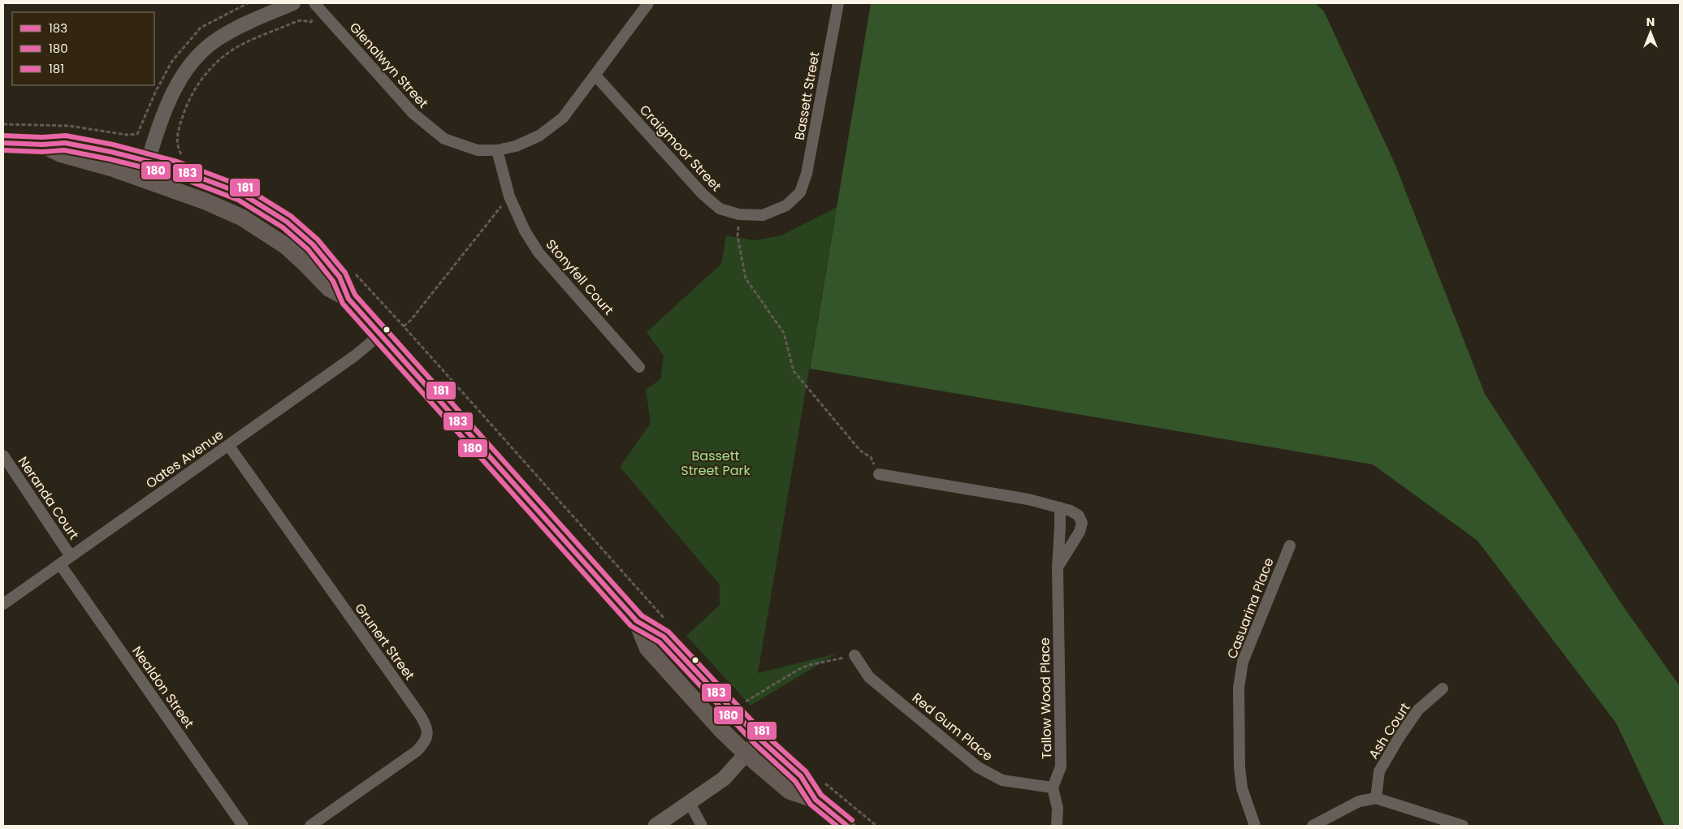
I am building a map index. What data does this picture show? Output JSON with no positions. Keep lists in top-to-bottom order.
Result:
{
  "streets": {
    "street": [
      "Glenalwyn Street",
      "Bassett Street",
      "Craigmoor Street",
      "Stonyfell Court",
      "Oates Avenue",
      "Neranda Court",
      "Casuarina Place",
      "Grunert Street",
      "Nealdon Street",
      "Tallow Wood Place",
      "Red Gum Place",
      "Ash Court"
    ]
  },
  "crossings": [
    ["Glenalwyn Street", "Craigmoor Street"],
    ["Glenalwyn Street", "Stonyfell Court"],
    ["Bassett Street", "Craigmoor Street"],
    ["Oates Avenue", "Neranda Court"],
    ["Oates Avenue", "Grunert Street"],
    ["Oates Avenue", "Nealdon Street"],
    ["Tallow Wood Place", "Red Gum Place"]
  ],
  "parks": ["Bassett Street Park"],
  "lines": ["transit line 181", "transit line 183", "transit line 180"],
  "legend": ["183", "180", "181"],
  "north": "top"
}
